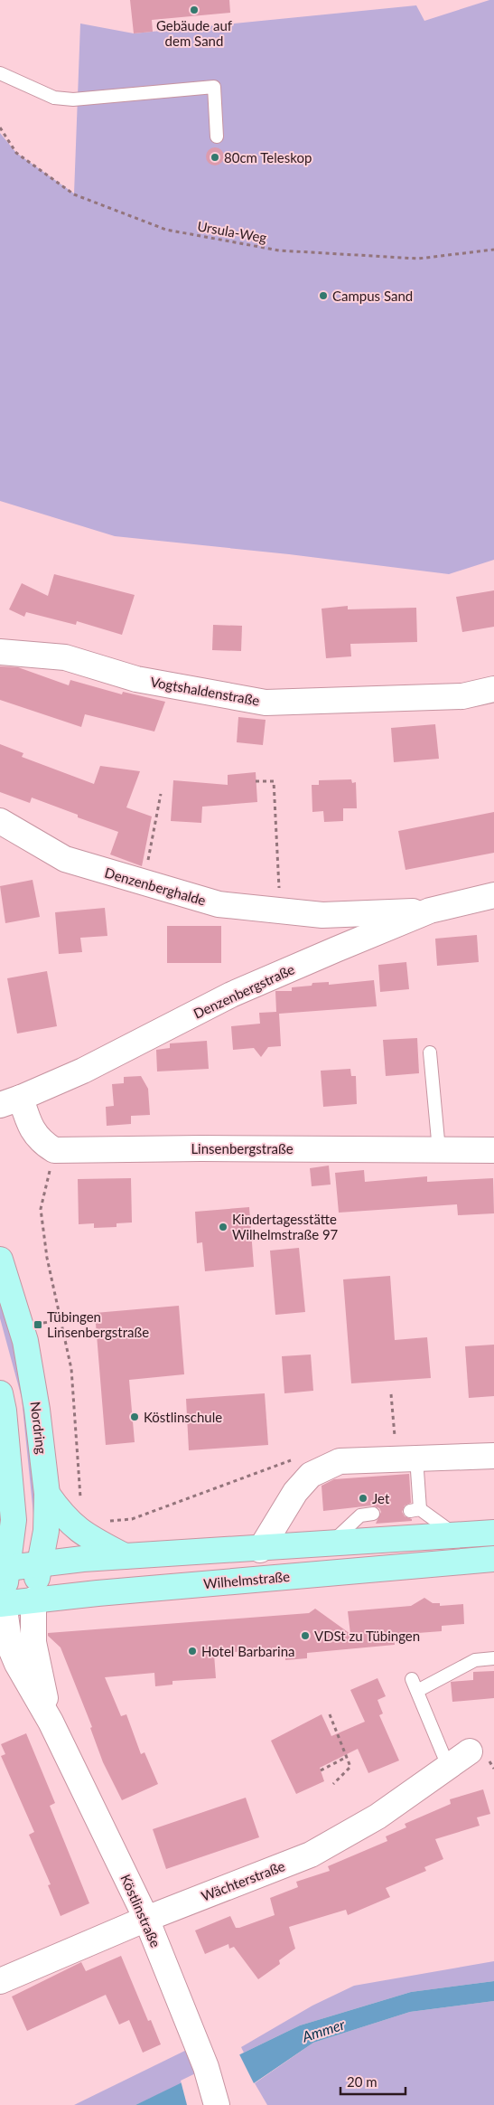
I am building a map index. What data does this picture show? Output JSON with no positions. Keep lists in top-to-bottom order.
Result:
{
  "streets": {
    "main road": ["Nordring", "Wilhelmstraße"],
    "street": [
      "Vogtshaldenstraße",
      "Denzenberghalde",
      "Denzenbergstraße",
      "Linsenbergstraße",
      "Wächterstraße",
      "Köstlinstraße"
    ],
    "path": ["Ursula-Weg"]
  },
  "crossings": [
    ["Denzenberghalde", "Denzenbergstraße"],
    ["Nordring", "Wilhelmstraße"],
    ["Nordring", "Köstlinstraße"],
    ["Wilhelmstraße", "Köstlinstraße"],
    ["Wächterstraße", "Köstlinstraße"]
  ],
  "water": ["Ammer"],
  "places": {
    "other": [
      "Gebäude auf dem Sand",
      "80cm Teleskop",
      "Campus Sand",
      "Kindertagesstätte Wilhelmstraße 97",
      "Köstlinschule",
      "Jet",
      "VDSt zu Tübingen",
      "Hotel Barbarina"
    ],
    "transit": ["Tübingen Linsenbergstraße"]
  },
  "scale_bar": "20 m"
}
